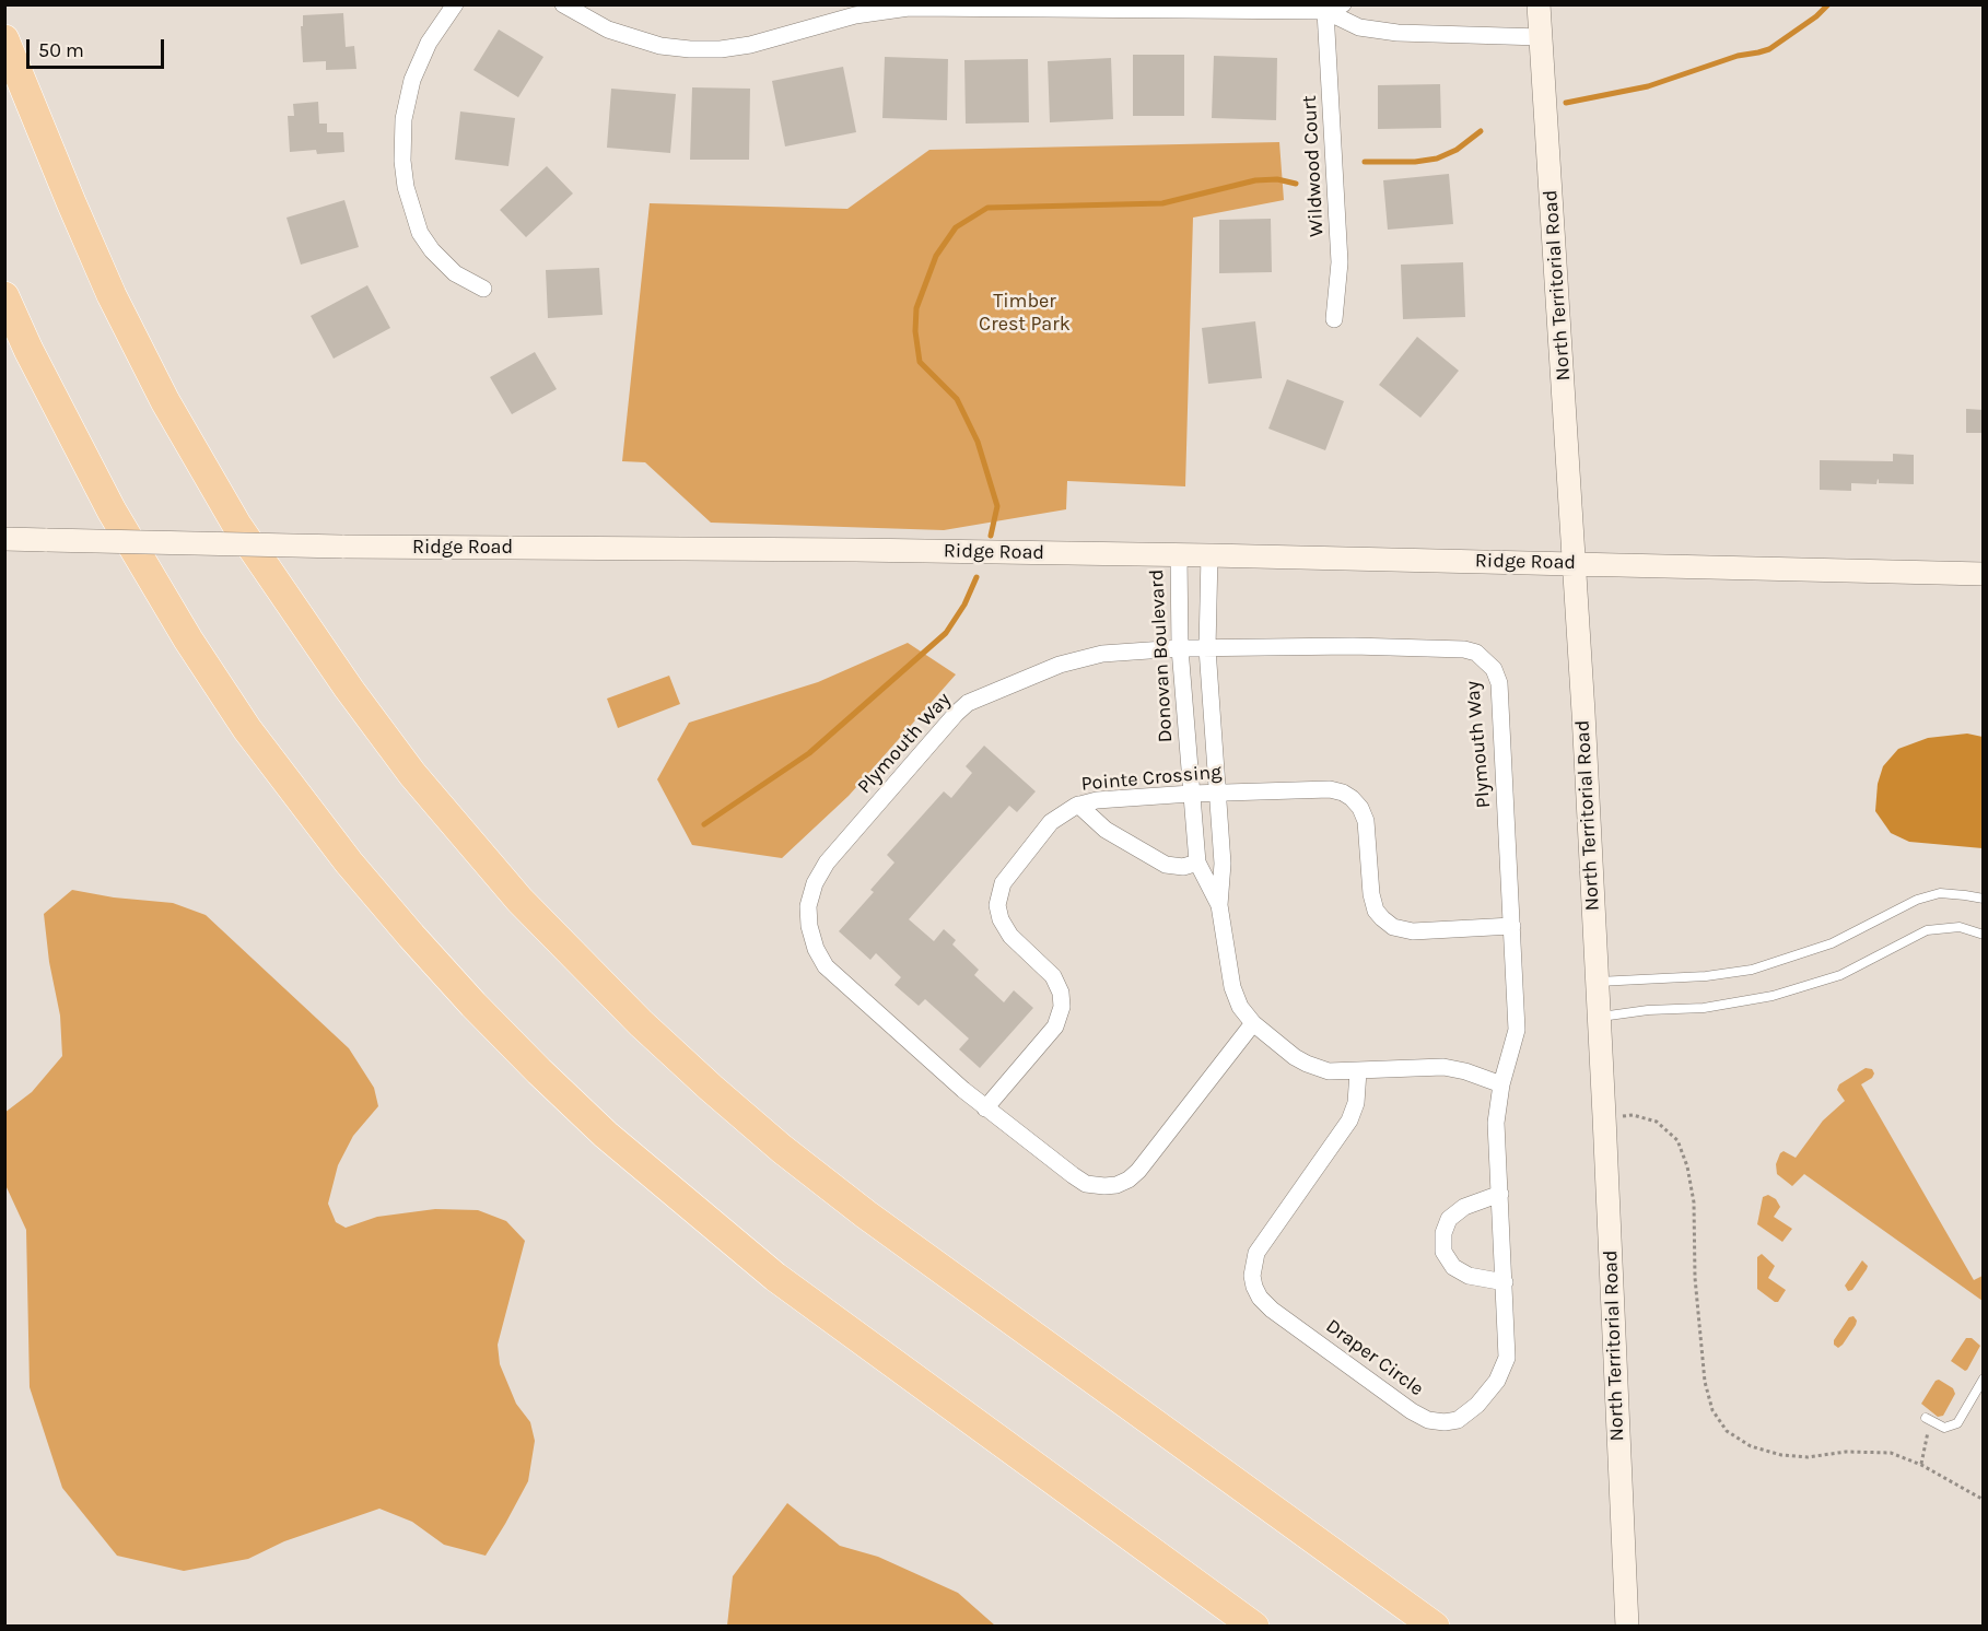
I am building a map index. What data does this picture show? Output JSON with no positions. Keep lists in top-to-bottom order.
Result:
{
  "streets": {
    "street": [
      "Wildwood Court",
      "North Territorial Road",
      "Ridge Road",
      "Donovan Boulevard",
      "Plymouth Way",
      "Pointe Crossing",
      "Draper Circle"
    ]
  },
  "crossings": [
    ["North Territorial Road", "Ridge Road"],
    ["Ridge Road", "Donovan Boulevard"],
    ["Donovan Boulevard", "Plymouth Way"],
    ["Donovan Boulevard", "Pointe Crossing"],
    ["Donovan Boulevard", "Draper Circle"],
    ["Plymouth Way", "Pointe Crossing"],
    ["Plymouth Way", "Draper Circle"]
  ],
  "parks": ["Timber Crest Park"],
  "scale_bar": "50 m"
}
